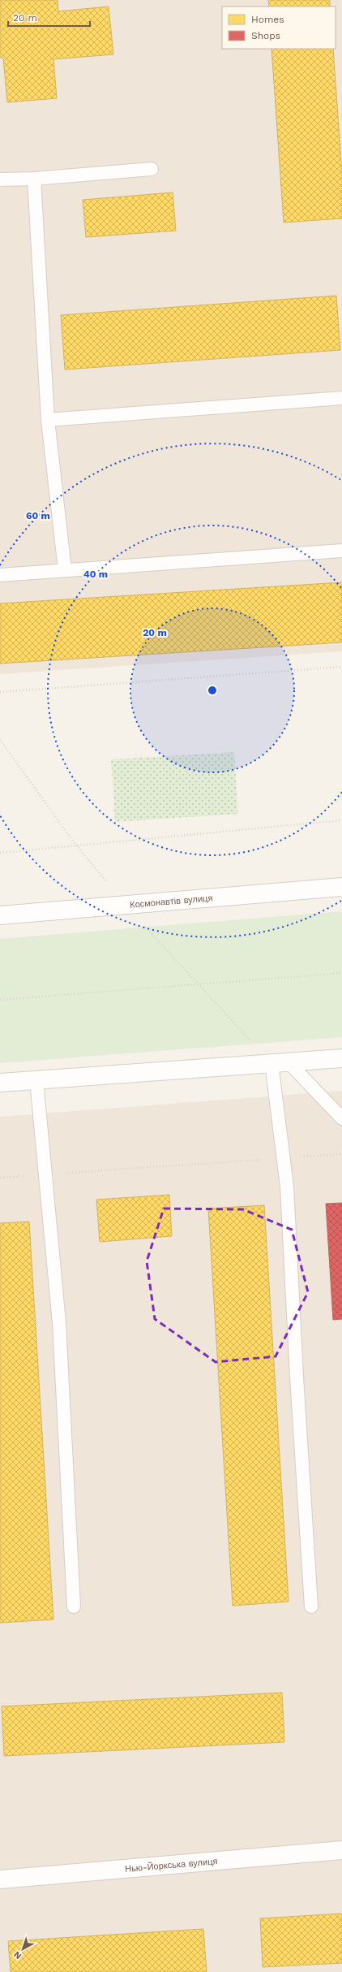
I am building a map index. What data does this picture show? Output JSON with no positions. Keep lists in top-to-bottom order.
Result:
{
  "streets": {
    "street": ["Космонавтів вулиця", "Нью-Йоркська вулиця"]
  },
  "legend": ["Homes", "Shops"],
  "scale_bar": "20 m",
  "north": "bottom left",
  "rings": ["60 m", "40 m", "20 m"]
}
